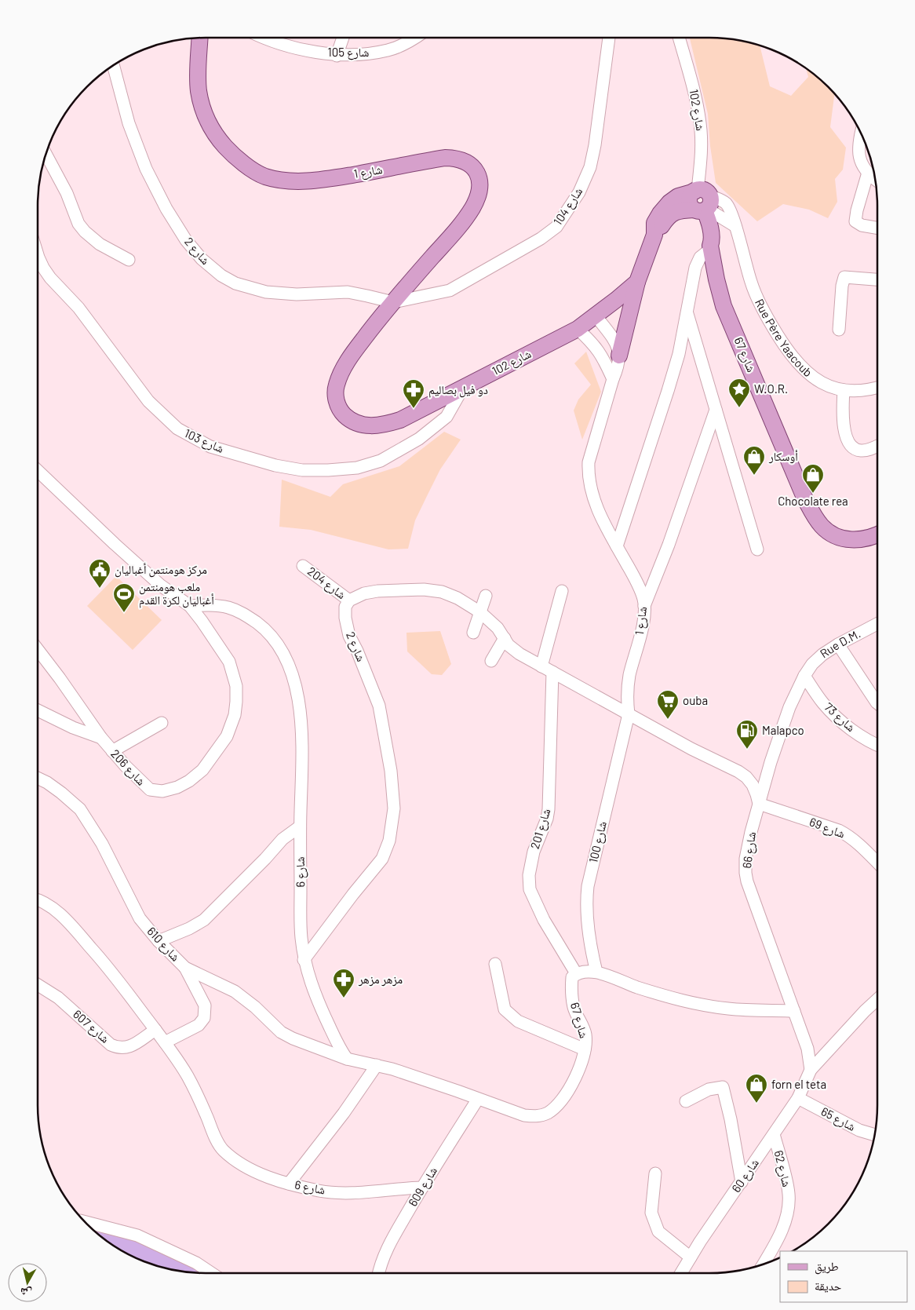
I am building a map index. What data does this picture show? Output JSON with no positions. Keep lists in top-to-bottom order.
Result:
{
  "streets": {
    "main road": ["شارع 102", "شارع 1", "شارع 67"],
    "street": [
      "شارع 105",
      "شارع 104",
      "شارع 2",
      "Rue Père Yaacoub",
      "شارع 103",
      "شارع 204",
      "Rue D.M.",
      "شارع 73",
      "شارع 206",
      "شارع 69",
      "شارع 201",
      "شارع 100",
      "شارع 66",
      "شارع 6",
      "شارع 610",
      "شارع 607",
      "شارع 65",
      "شارع 62",
      "شارع 60",
      "شارع 609"
    ]
  },
  "crossings": [
    ["شارع 102", "شارع 1"],
    ["شارع 102", "شارع 104"],
    ["شارع 102", "شارع 2"],
    ["شارع 102", "Rue Père Yaacoub"],
    ["شارع 102", "شارع 67"],
    ["شارع 102", "شارع 103"],
    ["شارع 1", "شارع 104"],
    ["شارع 1", "شارع 2"],
    ["شارع 1", "شارع 100"],
    ["شارع 104", "شارع 2"],
    ["شارع 2", "شارع 204"],
    ["شارع 2", "شارع 6"],
    ["Rue Père Yaacoub", "شارع 67"],
    ["شارع 67", "شارع 201"],
    ["شارع 67", "شارع 609"],
    ["Rue D.M.", "شارع 73"],
    ["Rue D.M.", "شارع 66"],
    ["شارع 73", "شارع 66"],
    ["شارع 206", "شارع 6"],
    ["شارع 69", "شارع 66"],
    ["شارع 66", "شارع 60"],
    ["شارع 6", "شارع 610"],
    ["شارع 6", "شارع 607"],
    ["شارع 6", "شارع 609"],
    ["شارع 65", "شارع 60"],
    ["شارع 62", "شارع 60"]
  ],
  "places": {
    "place": ["W.O.R."],
    "pharmacy": ["دو فيل بصاليم", "مزهر مزهر"],
    "shop": ["أوسكار", "Chocolate rea", "forn el teta"],
    "public building": ["مركز هومنتمن أغباليان"],
    "sports": ["ملعب هومنتمن أغباليان لكرة القدم"],
    "supermarket": ["ouba"],
    "fuel station": ["Malapco"]
  },
  "legend": ["طريق", "حديقة"],
  "north": "bottom"
}
